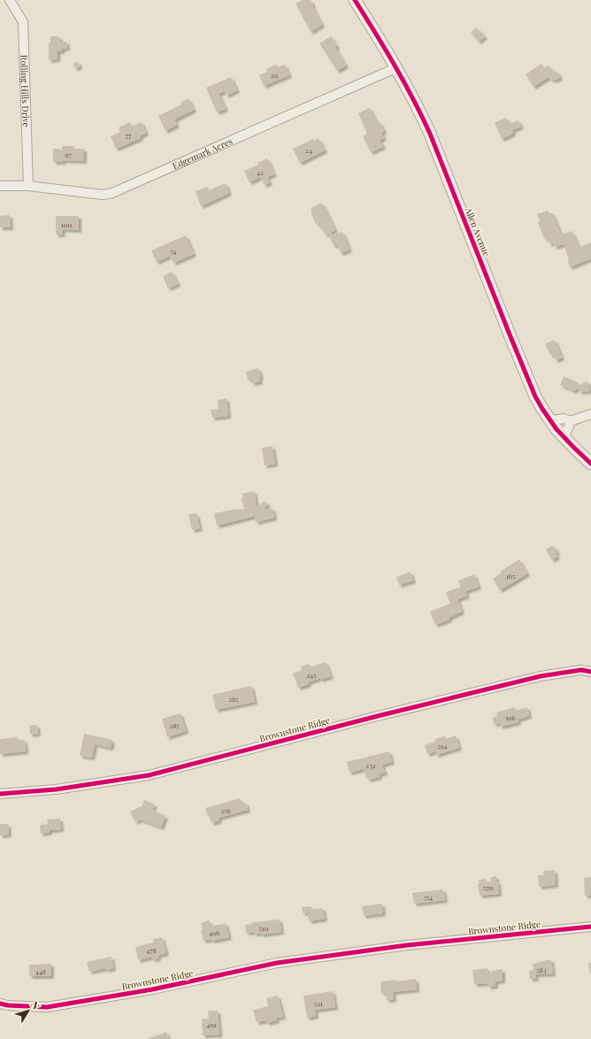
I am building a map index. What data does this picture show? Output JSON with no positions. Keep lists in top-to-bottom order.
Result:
{
  "streets": {
    "street": [
      "Rolling Hills Drive",
      "Edgemark Acres",
      "Allen Avenue",
      "Brownstone Ridge"
    ]
  },
  "crossings": [
    ["Rolling Hills Drive", "Edgemark Acres"],
    ["Edgemark Acres", "Allen Avenue"]
  ],
  "house_numbers": [
    "29",
    "77",
    "24",
    "97",
    "42",
    "100",
    "74",
    "165",
    "245",
    "265",
    "196",
    "285",
    "214",
    "232",
    "256",
    "570",
    "554",
    "510",
    "496",
    "478",
    "583",
    "448",
    "521",
    "491"
  ],
  "north": "top right"
}
